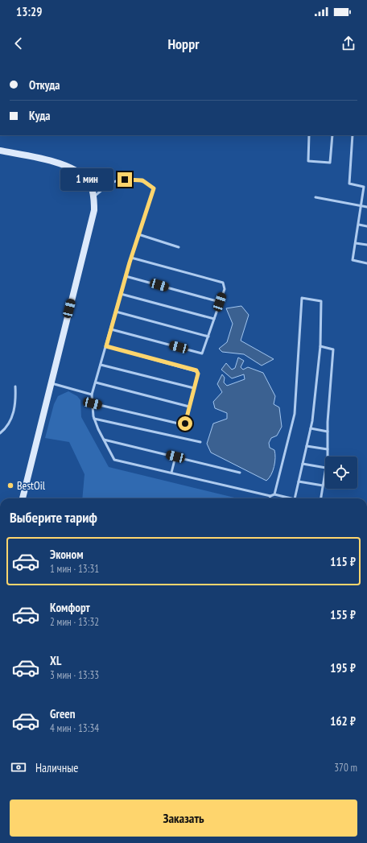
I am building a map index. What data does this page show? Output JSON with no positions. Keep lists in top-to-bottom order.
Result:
{
  "places": ["BestOil"],
  "page": {
    "status": "13:29",
    "header": "Hoppr",
    "banner": ["Откуда", "Куда"],
    "bubble": "1 мин",
    "heading": "Выберите тариф",
    "list": [
      {
        "name": "Эконом",
        "note": "1 мин · 13:31",
        "value": "115 ₽"
      },
      {
        "name": "Комфорт",
        "note": "2 мин · 13:32",
        "value": "155 ₽"
      },
      {
        "name": "XL",
        "note": "3 мин · 13:33",
        "value": "195 ₽"
      },
      {
        "name": "Green",
        "note": "4 мин · 13:34",
        "value": "162 ₽"
      }
    ],
    "pay": ["Наличные", "370 m"],
    "buttons": "Заказать"
  }
}
